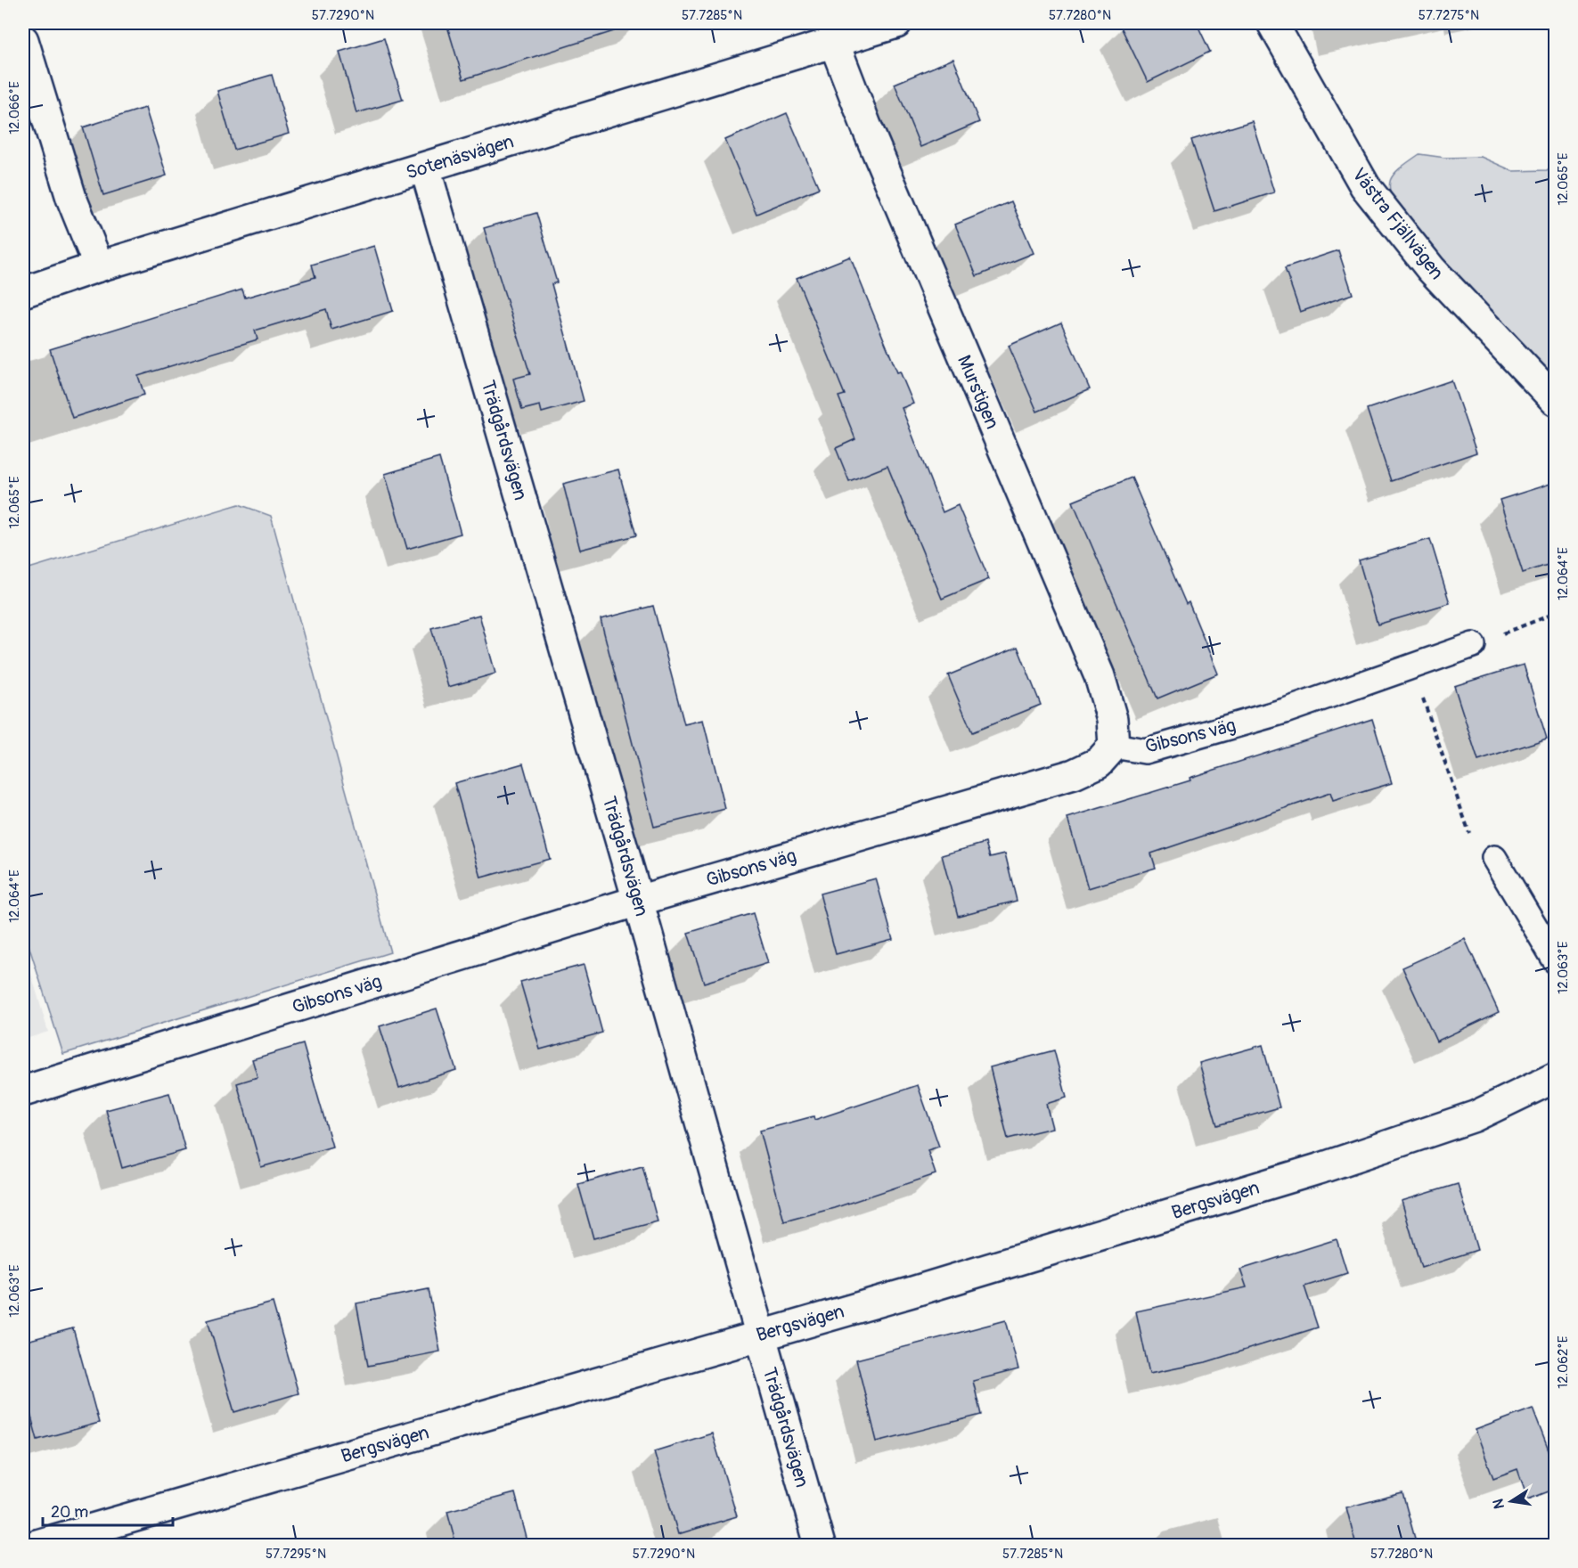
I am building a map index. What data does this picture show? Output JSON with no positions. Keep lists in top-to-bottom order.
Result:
{
  "streets": {
    "street": [
      "Sotenäsvägen",
      "Västra Fjällvägen",
      "Murstigen",
      "Trädgårdsvägen",
      "Gibsons väg",
      "Bergsvägen"
    ]
  },
  "crossings": [
    ["Sotenäsvägen", "Murstigen"],
    ["Sotenäsvägen", "Trädgårdsvägen"],
    ["Murstigen", "Gibsons väg"],
    ["Trädgårdsvägen", "Gibsons väg"],
    ["Trädgårdsvägen", "Bergsvägen"]
  ],
  "scale_bar": "20 m",
  "north": "left",
  "coordinates": [
    "57.7290°N",
    "57.7285°N",
    "57.7280°N",
    "57.7275°N",
    "12.066°E",
    "12.065°E",
    "12.064°E",
    "12.063°E",
    "12.062°E",
    "57.7295°N"
  ]
}
